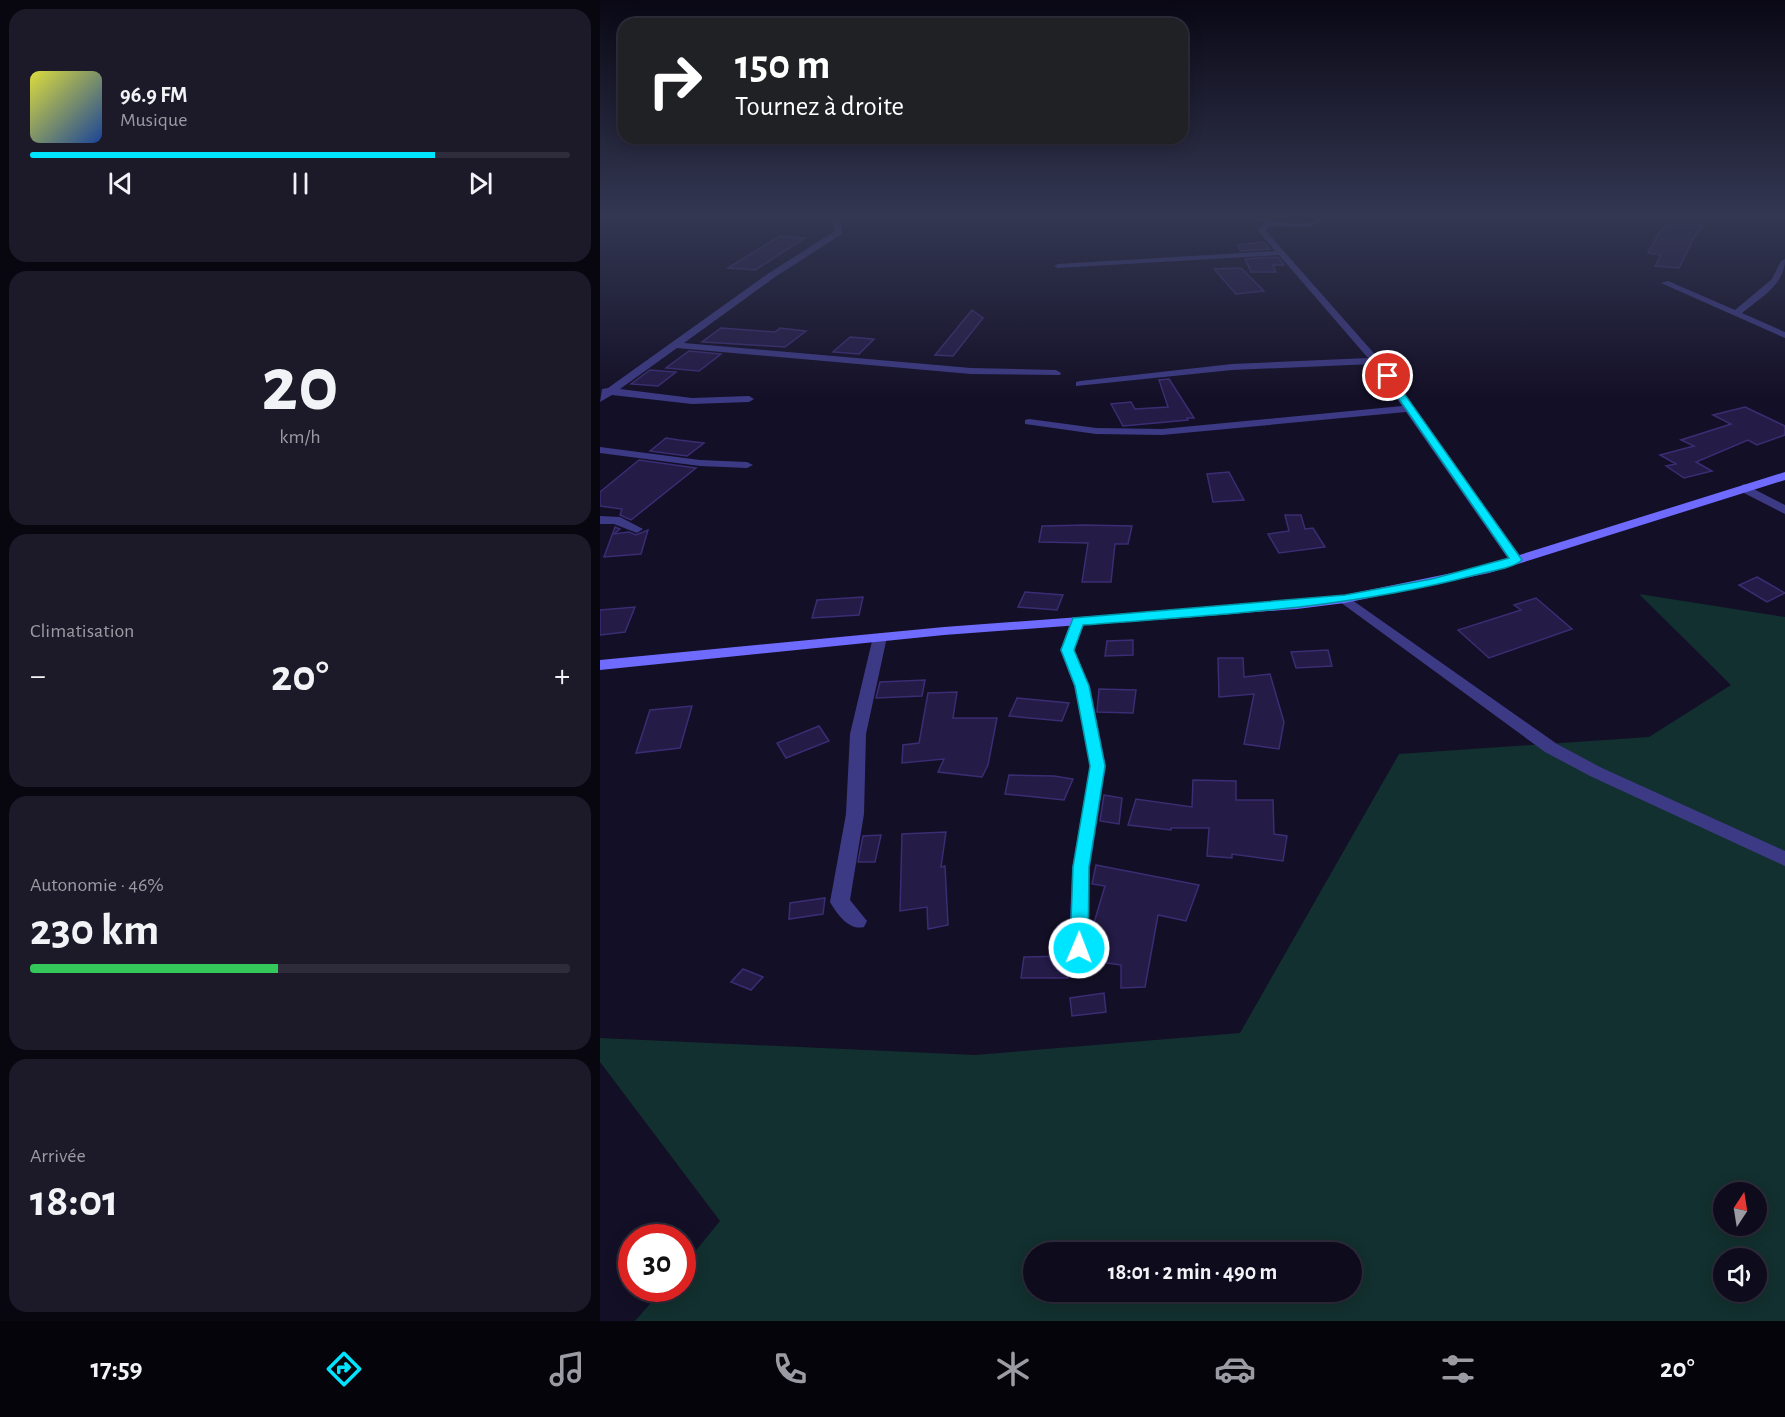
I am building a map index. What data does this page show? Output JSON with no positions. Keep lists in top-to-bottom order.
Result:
{
  "north": "top",
  "page": {
    "turn": ["150 m", "Tournez à droite"],
    "song": ["96.9 FM", "Musique"],
    "tile": [
      ["20", "km/h"],
      "Climatisation",
      ["Autonomie · 46%", "230 km"],
      ["Arrivée", "18:01"]
    ],
    "heat": ["−", "20°", "+"],
    "limit": "30",
    "trip": "18:01 · 2 min · 490 m",
    "tabs": ["17:59", "20°"]
  }
}
